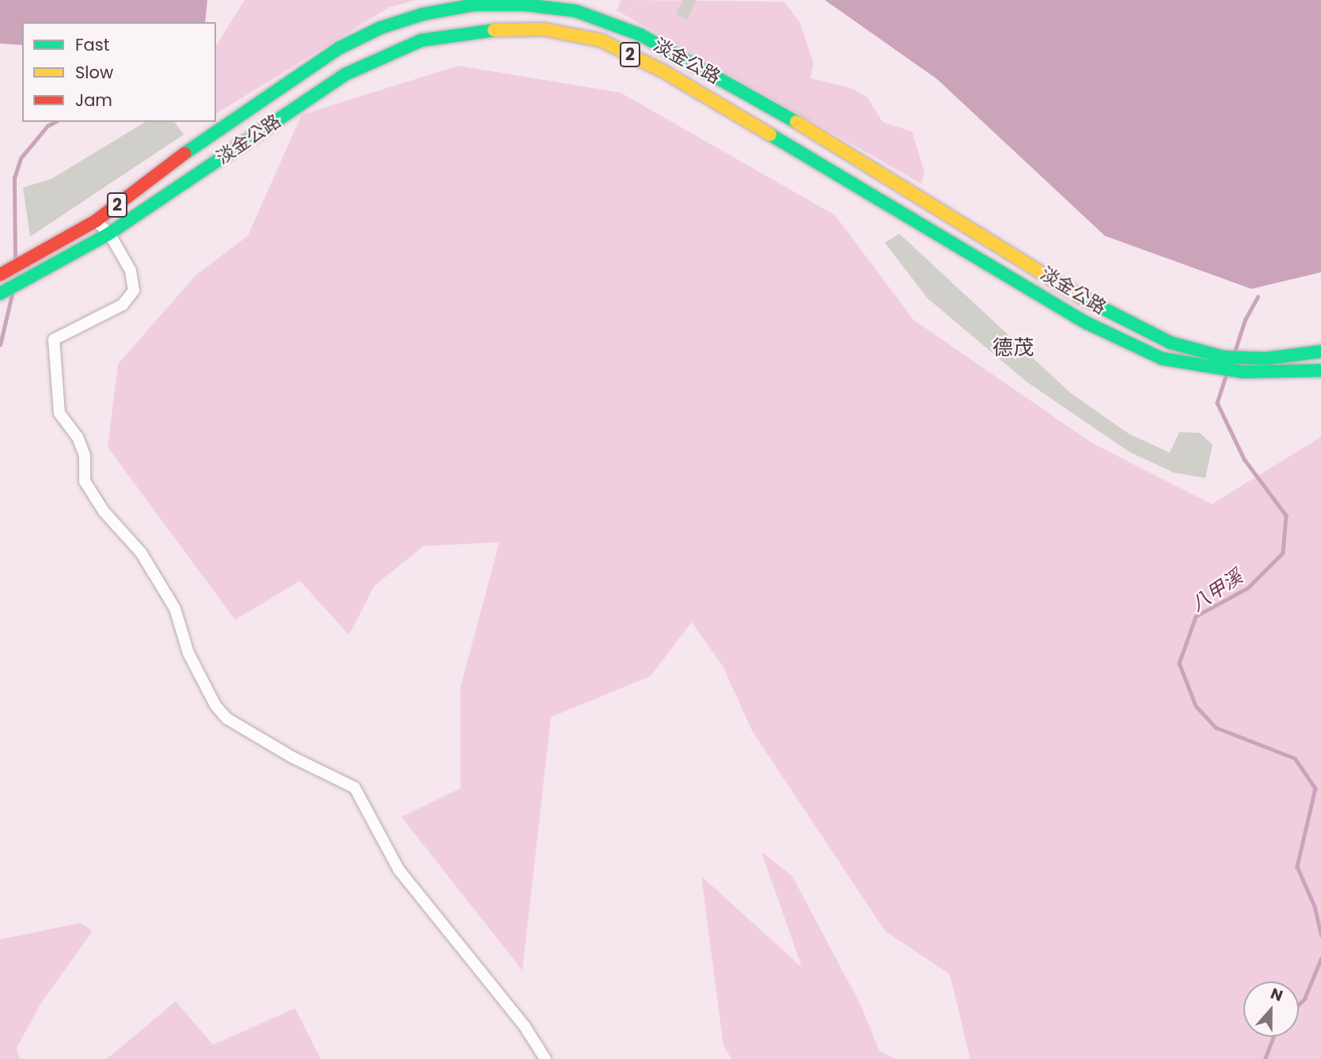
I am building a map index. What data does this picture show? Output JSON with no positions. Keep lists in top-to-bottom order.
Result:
{
  "streets": {
    "main road": ["2", "淡金公路"]
  },
  "districts": ["德茂"],
  "water": ["八甲溪"],
  "legend": ["Fast", "Slow", "Jam"],
  "north": "top"
}
